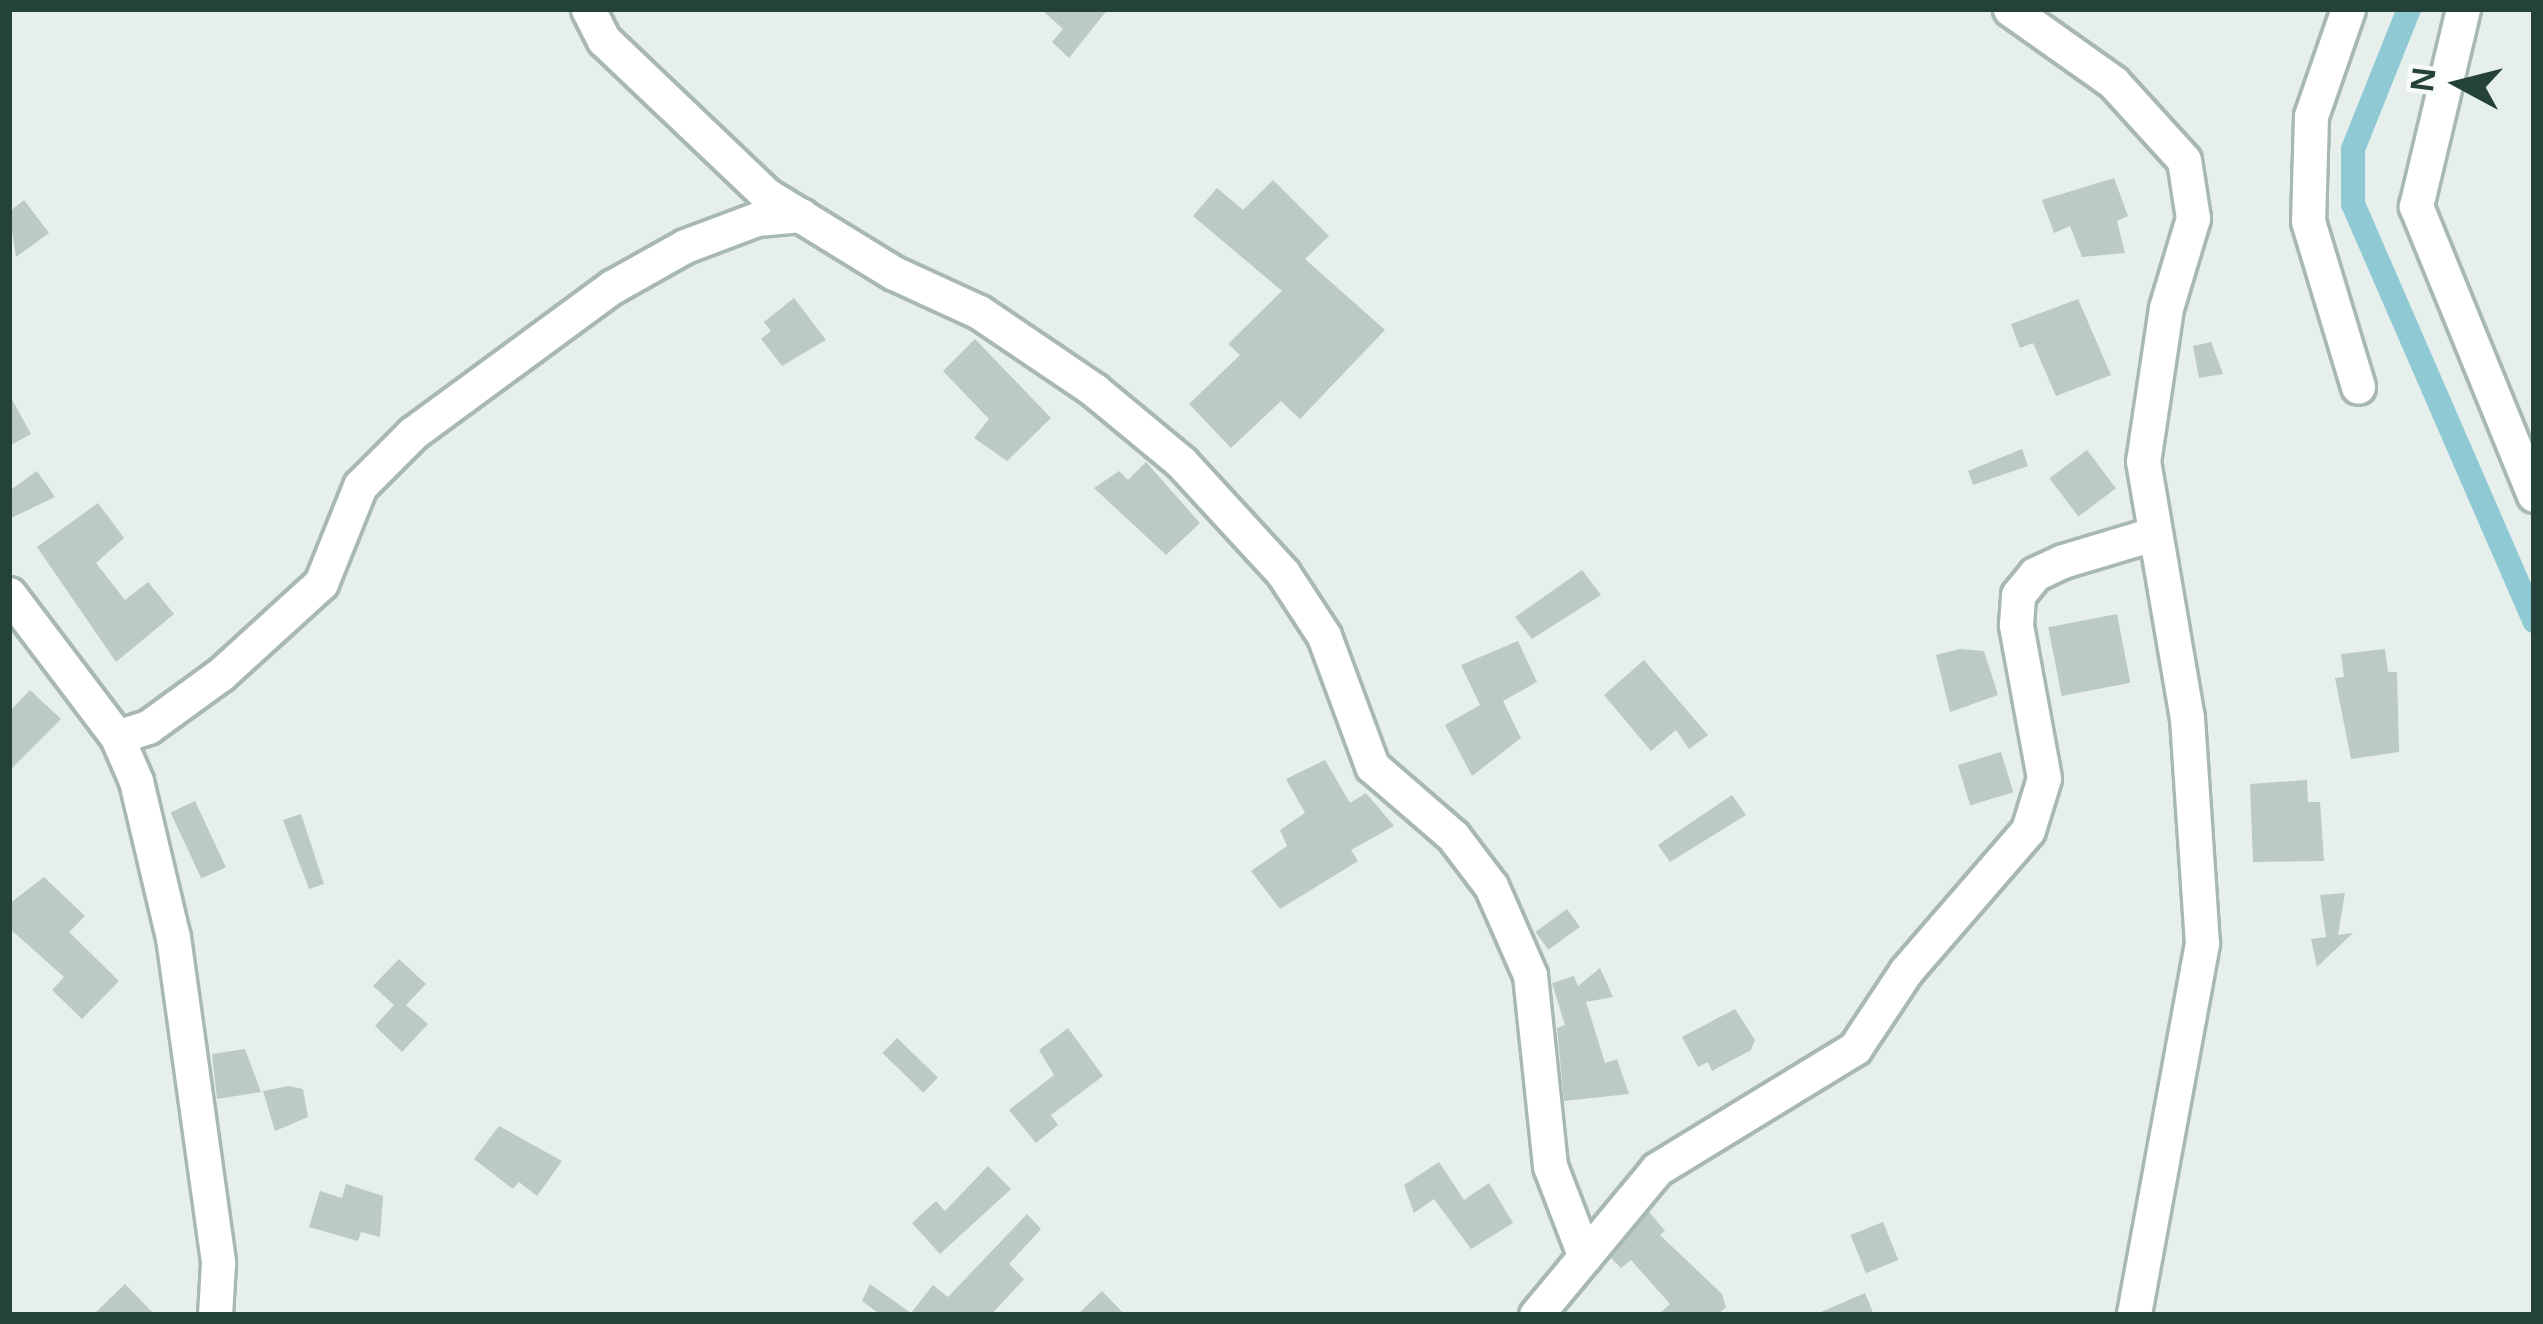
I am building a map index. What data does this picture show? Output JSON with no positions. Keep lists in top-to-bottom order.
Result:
{
  "north": "left"
}
